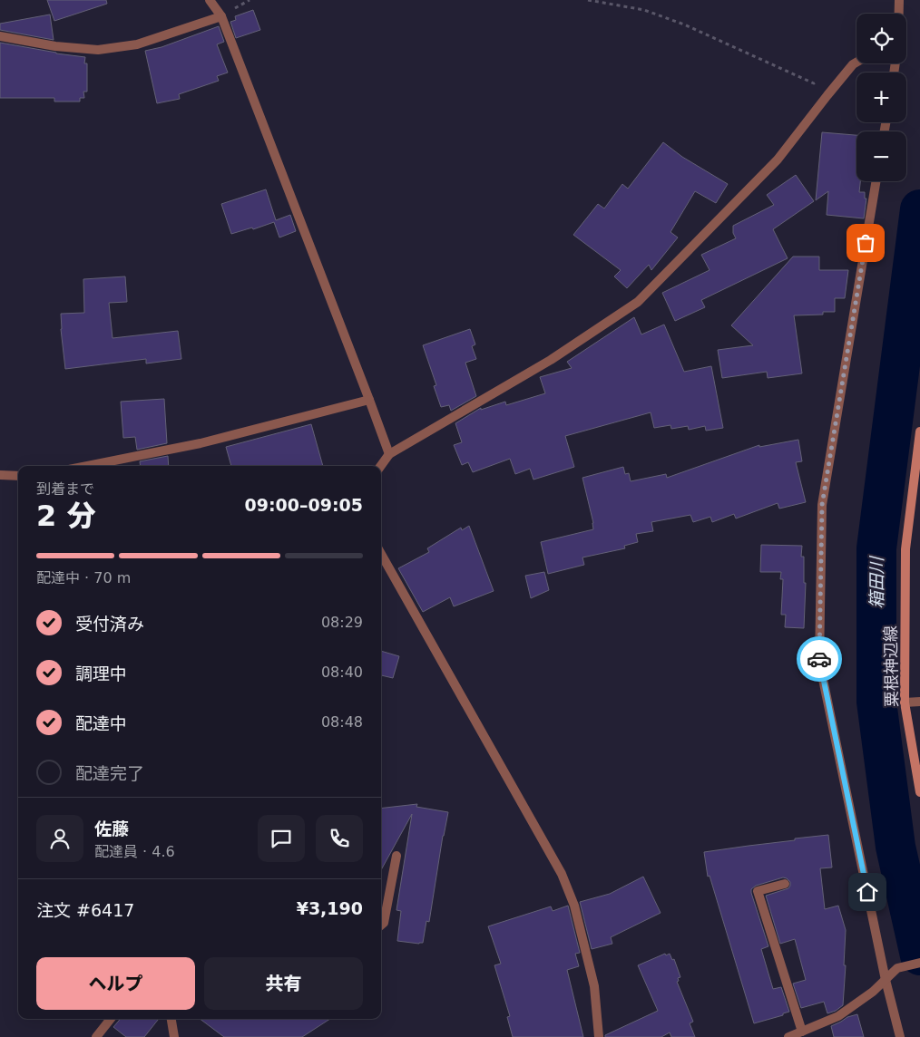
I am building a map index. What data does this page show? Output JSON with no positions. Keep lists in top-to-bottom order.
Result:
{
  "streets": {
    "main road": ["粟根神辺線"]
  },
  "water": ["箱田川"],
  "page": {
    "map_buttons": ["+", "−"],
    "heading": ["2 分", "到着まで", "09:00–09:05"],
    "panel": [
      "佐藤",
      "配達員 · 4.6",
      "注文 #6417",
      "¥3,190"
    ],
    "bar": "配達中 · 70 m",
    "list": [
      ["受付済み", "08:29"],
      ["調理中", "08:40"],
      ["配達中", "08:48"],
      "配達完了"
    ],
    "buttons": ["ヘルプ", "共有"]
  }
}
